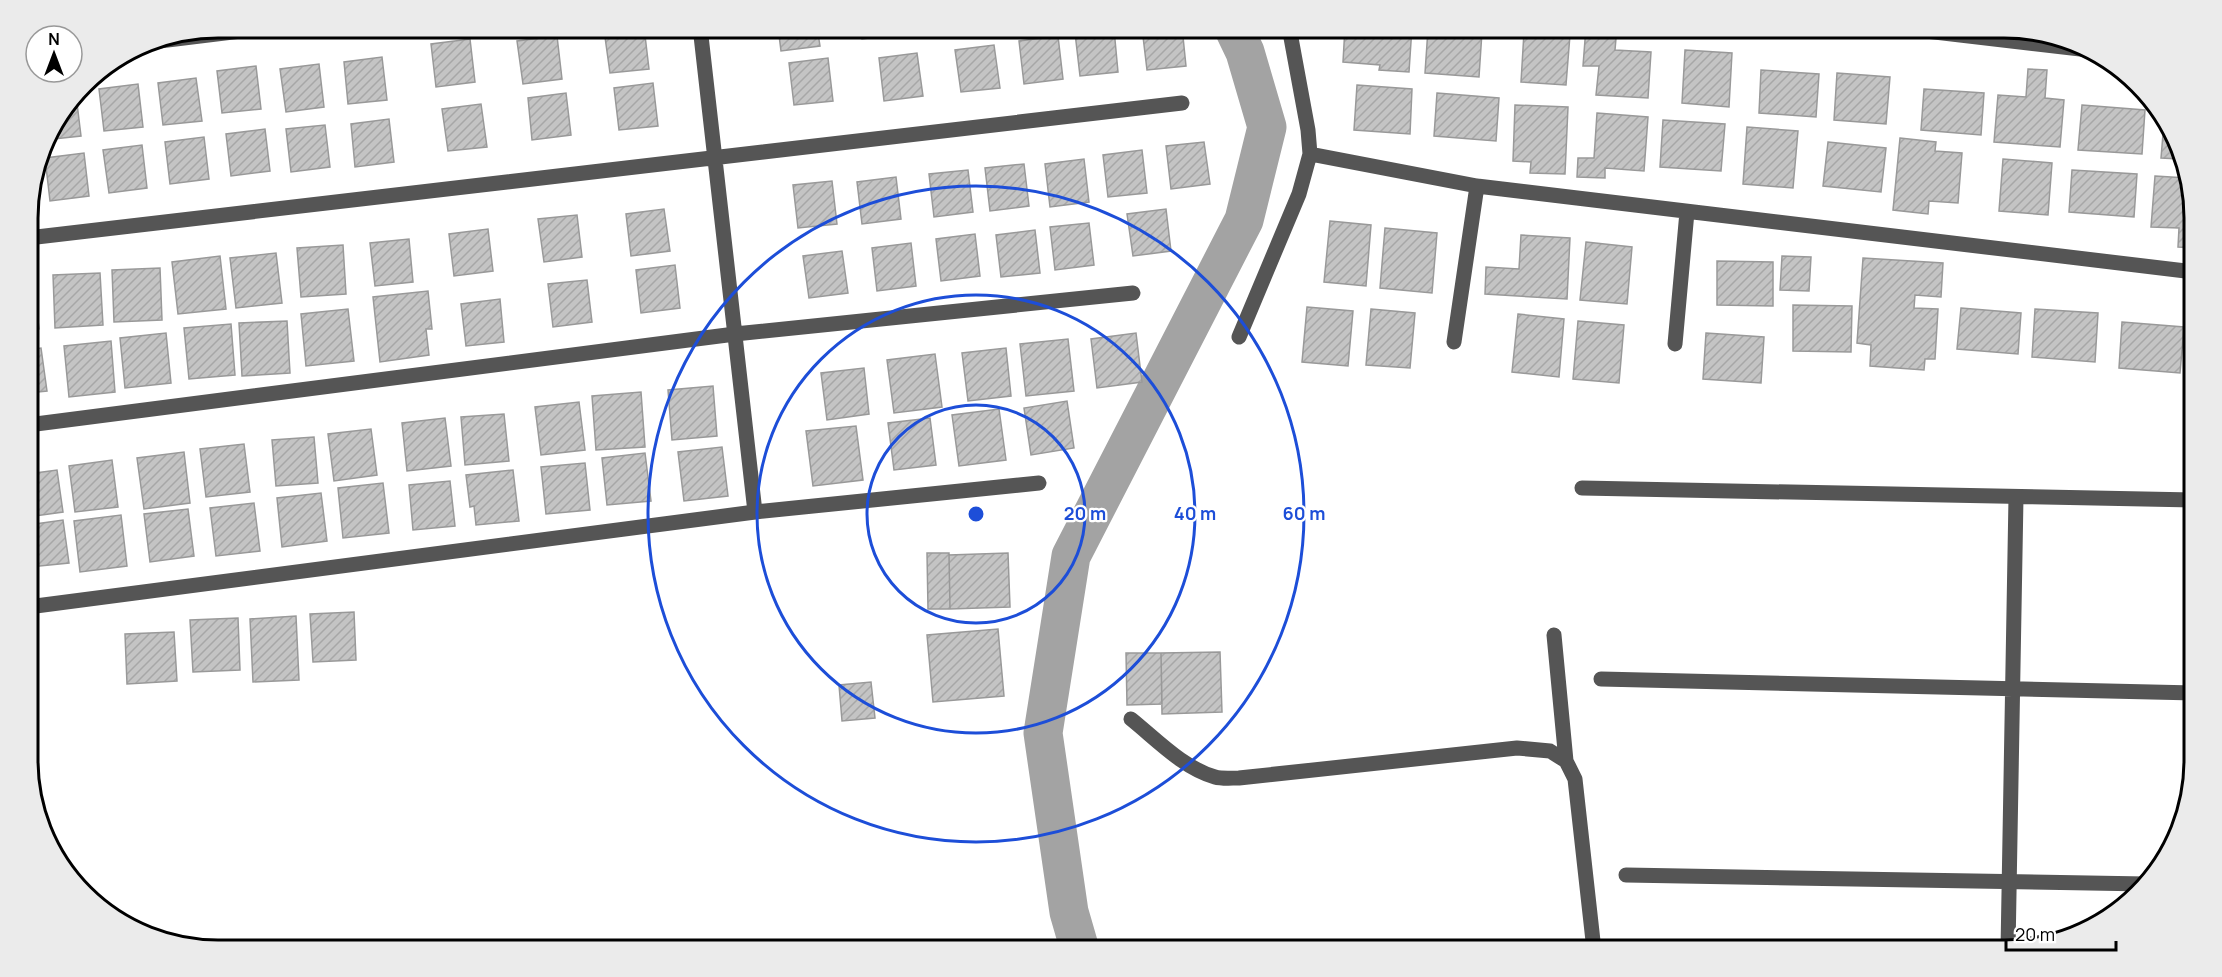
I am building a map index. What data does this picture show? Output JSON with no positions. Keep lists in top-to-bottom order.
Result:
{
  "scale_bar": "20 m",
  "north": "top",
  "rings": ["20 m", "40 m", "60 m"]
}
